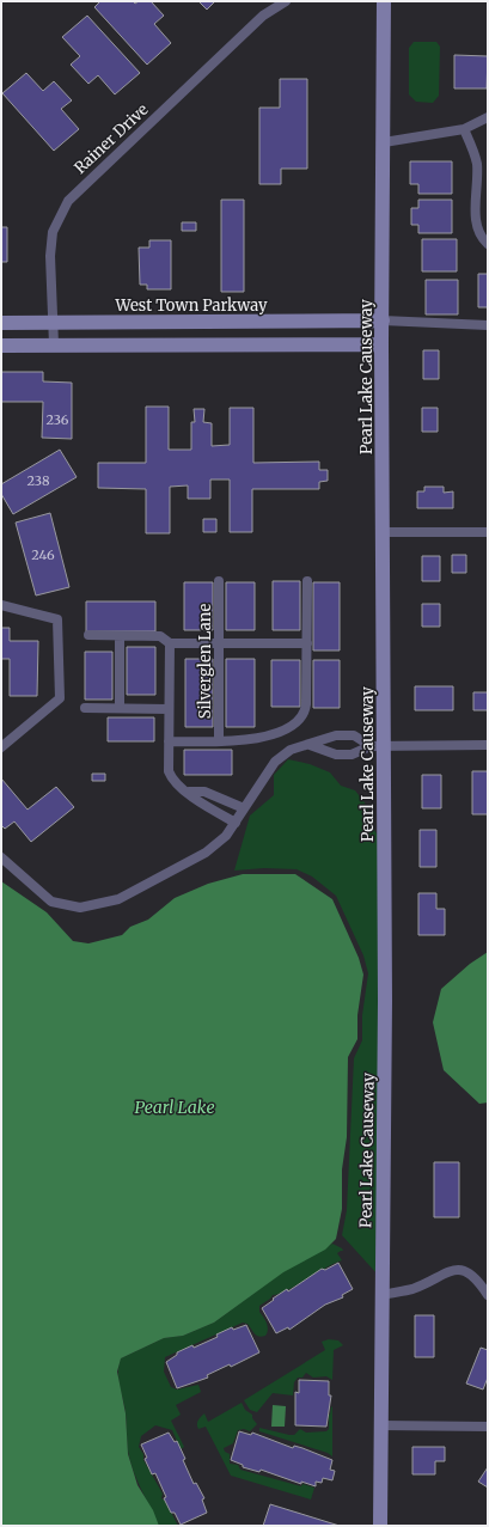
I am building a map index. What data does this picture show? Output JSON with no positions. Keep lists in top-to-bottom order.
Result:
{
  "streets": {
    "street": [
      "Rainer Drive",
      "West Town Parkway",
      "Pearl Lake Causeway",
      "Silverglen Lane"
    ]
  },
  "crossings": [
    ["Rainer Drive", "West Town Parkway"],
    ["West Town Parkway", "Pearl Lake Causeway"]
  ],
  "water": ["Pearl Lake"],
  "house_numbers": ["236", "238", "246"]
}
